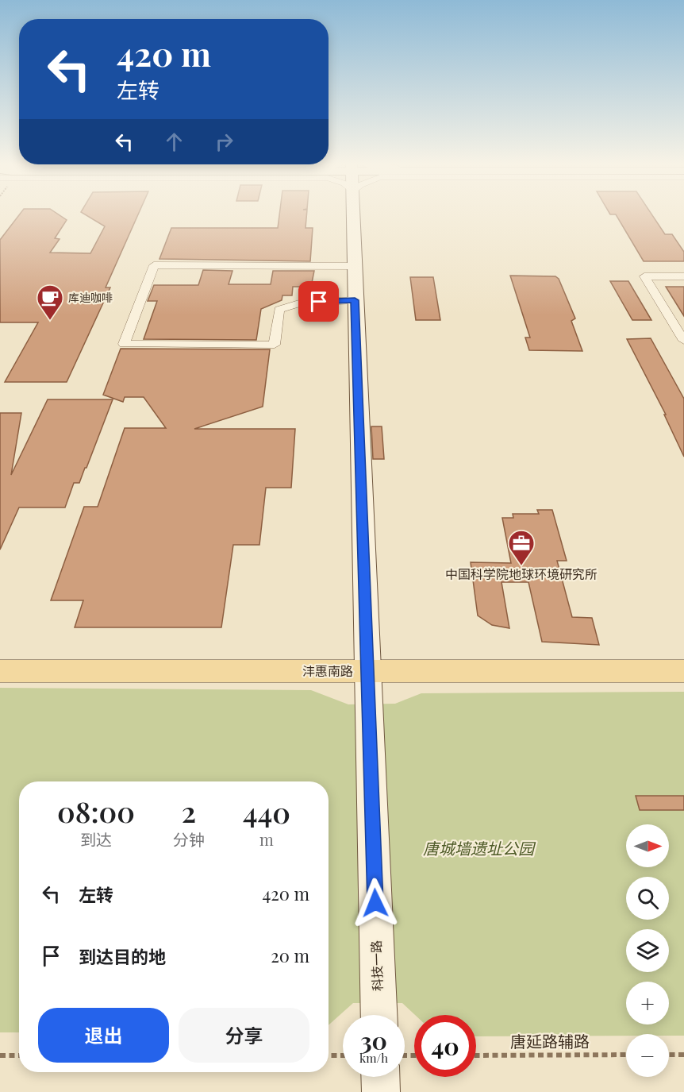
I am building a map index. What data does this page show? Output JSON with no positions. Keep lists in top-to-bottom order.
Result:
{
  "streets": {
    "main road": ["沣惠南路"],
    "street": ["科技一路"],
    "path": ["唐延路辅路"]
  },
  "crossings": [
    ["沣惠南路", "科技一路"]
  ],
  "parks": ["唐城墙遗址公园"],
  "places": {
    "cafe": ["库迪咖啡"],
    "office": ["中国科学院地球环境研究所"]
  },
  "north": "right",
  "page": {
    "turn": ["420 m", "左转"],
    "eta": [
      "08:00",
      "到达",
      "2",
      "分钟",
      "440",
      "m"
    ],
    "map_buttons": ["+", "−"],
    "list": [
      {
        "name": "左转",
        "value": "420 m"
      },
      {
        "name": "到达目的地",
        "value": "20 m"
      }
    ],
    "buttons": ["退出", "分享"],
    "speed": "30 km/h",
    "limit": "40"
  }
}
